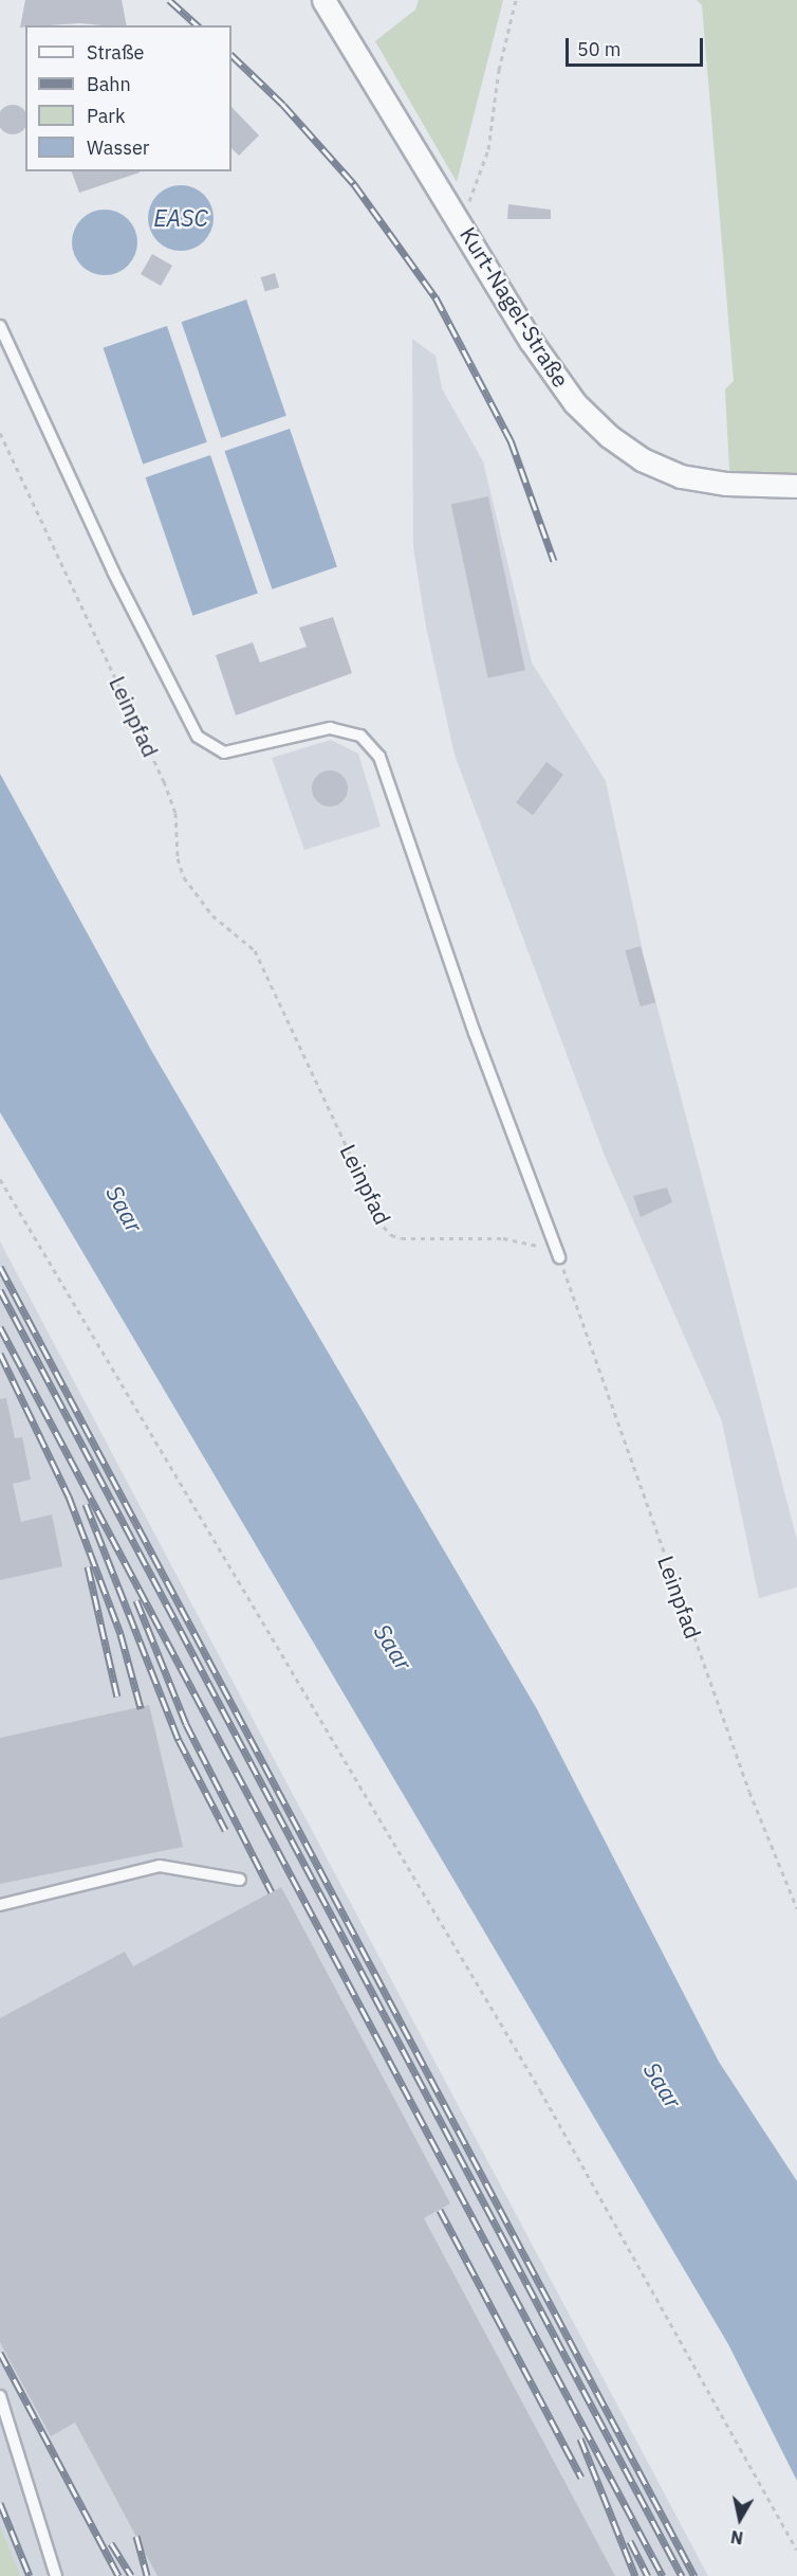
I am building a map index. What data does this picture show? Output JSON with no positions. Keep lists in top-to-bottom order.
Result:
{
  "streets": {
    "street": ["Kurt-Nagel-Straße"],
    "path": ["Leinpfad"]
  },
  "water": ["EASC", "Saar"],
  "legend": [
    "Straße",
    "Bahn",
    "Park",
    "Wasser"
  ],
  "scale_bar": "50 m",
  "north": "bottom"
}
